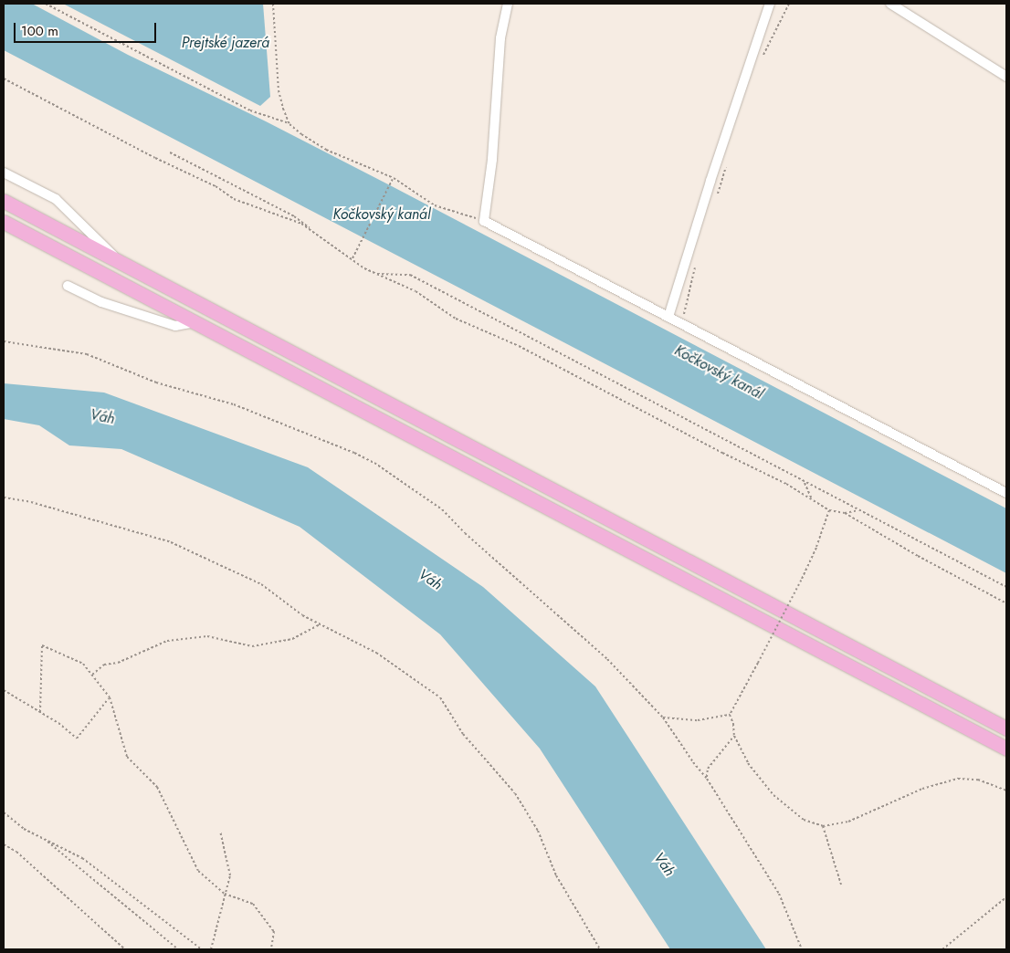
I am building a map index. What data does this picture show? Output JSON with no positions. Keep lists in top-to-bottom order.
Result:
{
  "water": ["Prejtské jazerá", "Kočkovský kanál", "Váh"],
  "scale_bar": "100 m"
}
